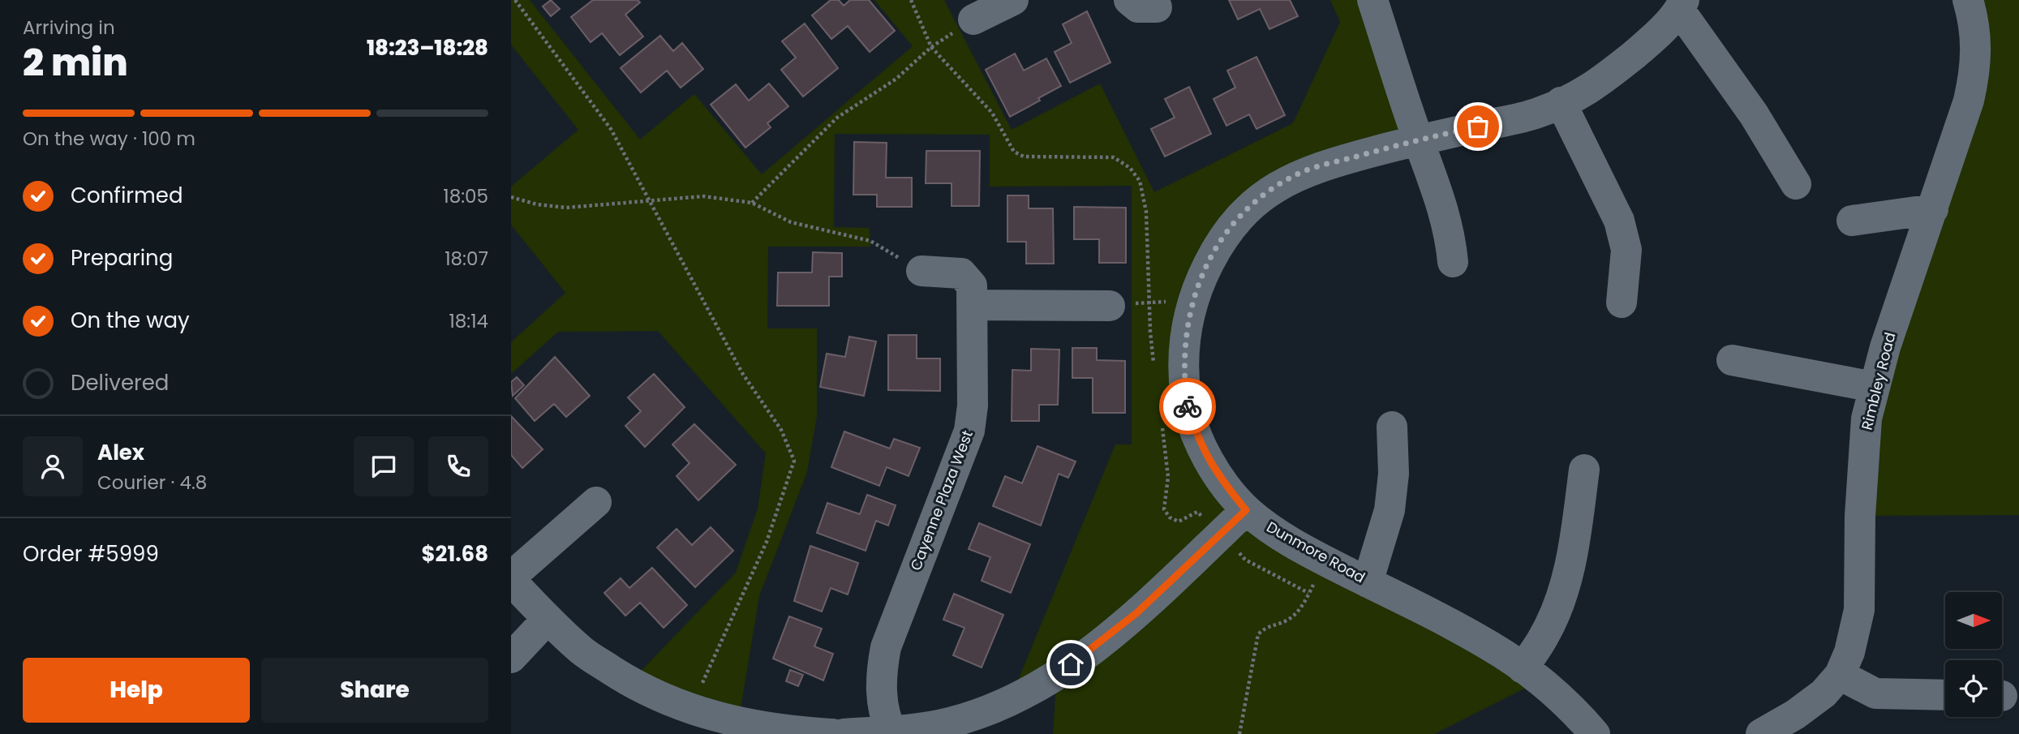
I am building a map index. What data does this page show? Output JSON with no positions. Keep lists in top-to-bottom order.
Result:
{
  "streets": {
    "street": ["Rimbley Road", "Cayenne Plaza West", "Dunmore Road"]
  },
  "north": "right",
  "page": {
    "heading": ["2 min", "Arriving in", "18:23–18:28"],
    "panel": [
      "Alex",
      "Courier · 4.8",
      "Order #5999",
      "$21.68"
    ],
    "bar": "On the way · 100 m",
    "list": [
      ["Confirmed", "18:05"],
      ["Preparing", "18:07"],
      ["On the way", "18:14"],
      "Delivered"
    ],
    "buttons": ["Help", "Share"]
  }
}
